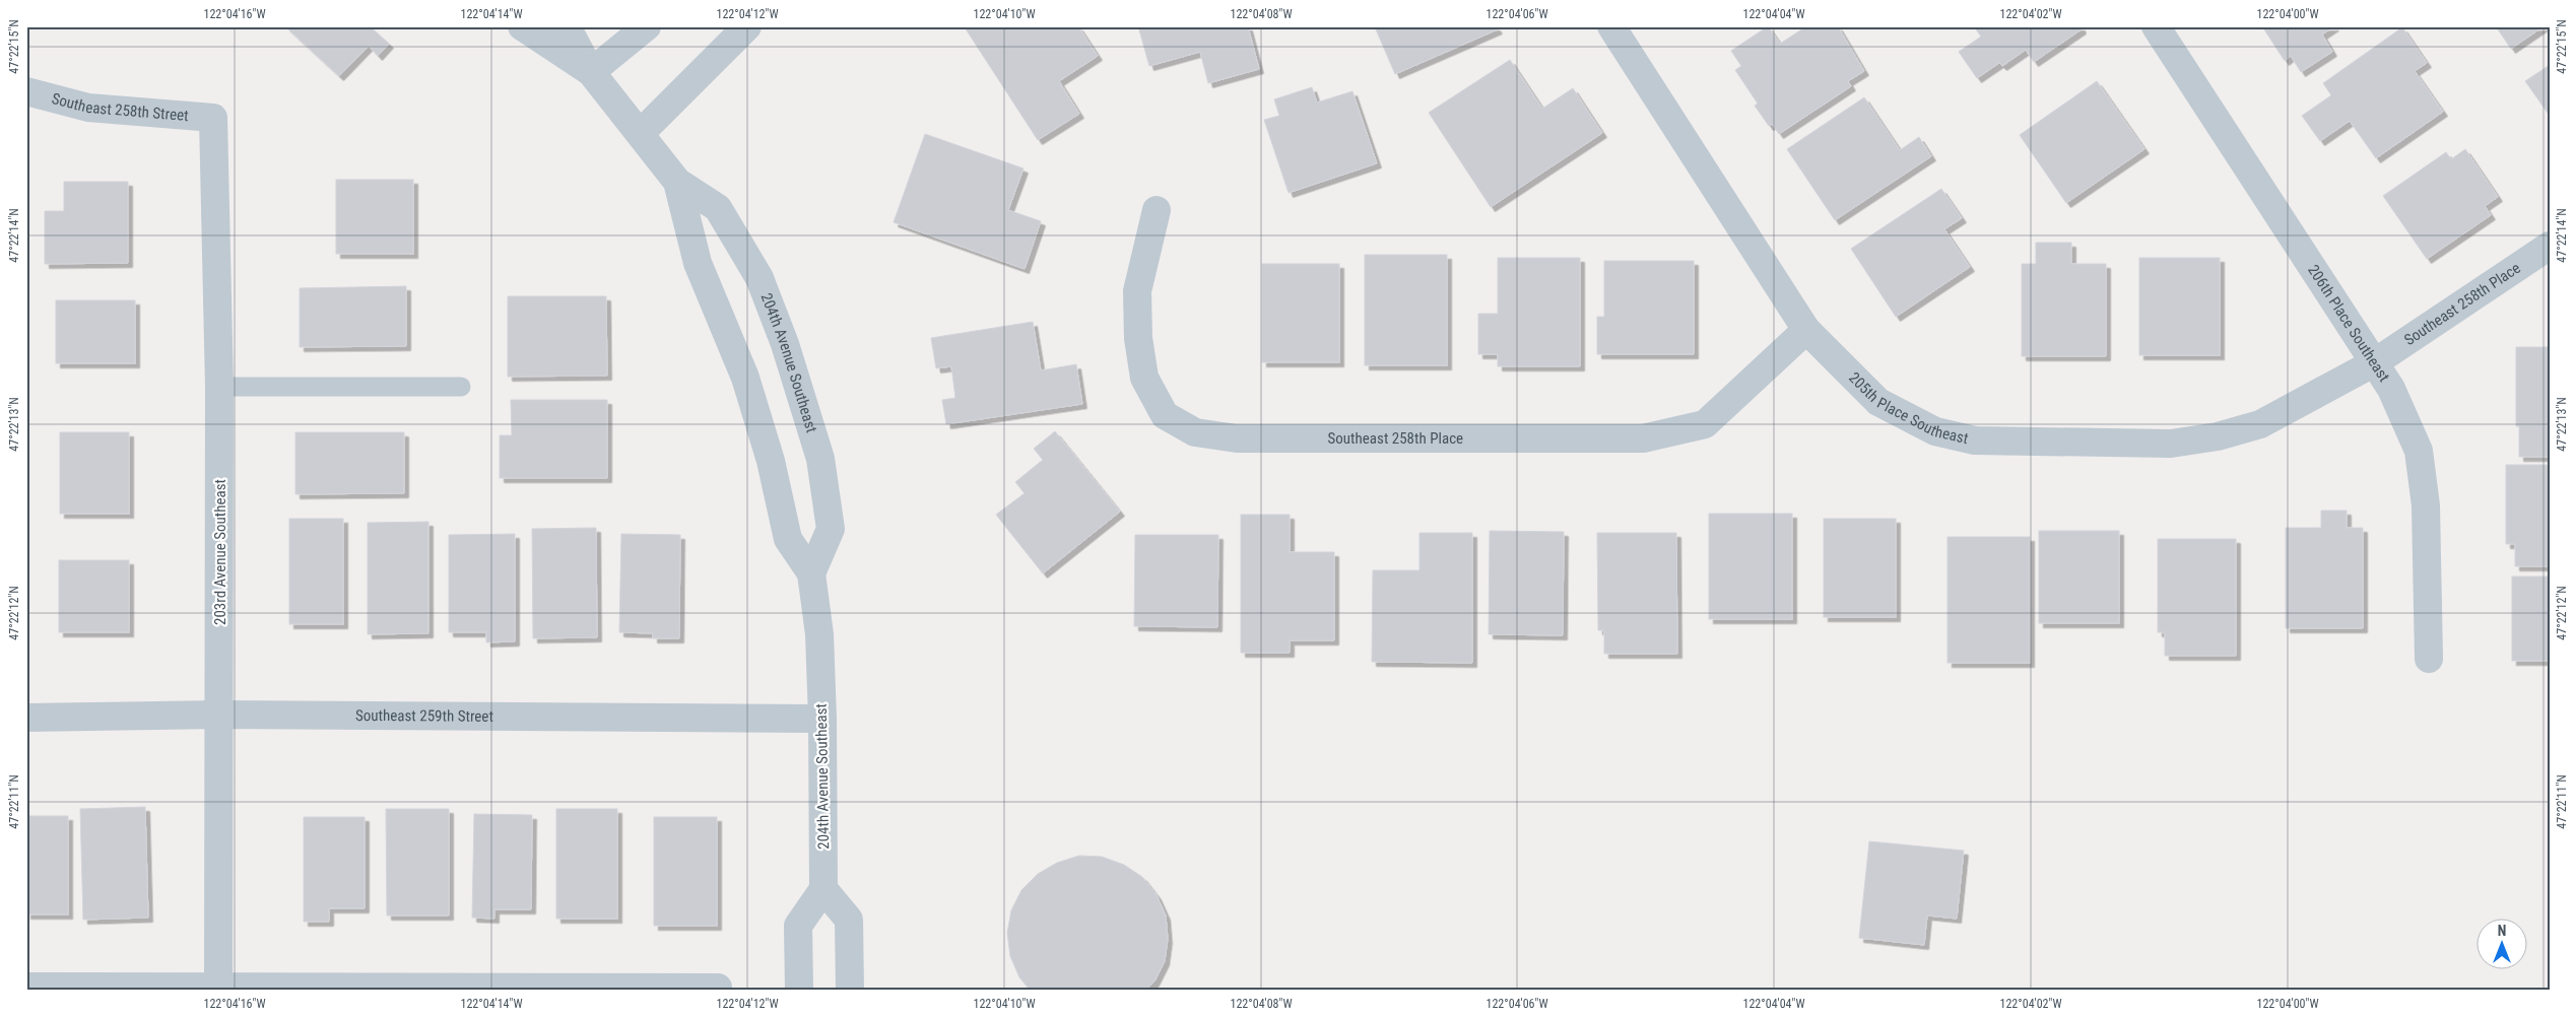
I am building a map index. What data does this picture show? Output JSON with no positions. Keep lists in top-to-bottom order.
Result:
{
  "streets": {
    "street": [
      "Southeast 258th Street",
      "Southeast 258th Place",
      "206th Place Southeast",
      "204th Avenue Southeast",
      "205th Place Southeast",
      "203rd Avenue Southeast",
      "Southeast 259th Street"
    ]
  },
  "crossings": [
    ["Southeast 258th Street", "203rd Avenue Southeast"],
    ["Southeast 258th Place", "206th Place Southeast"],
    ["Southeast 258th Place", "205th Place Southeast"],
    ["206th Place Southeast", "205th Place Southeast"],
    ["204th Avenue Southeast", "Southeast 259th Street"],
    ["203rd Avenue Southeast", "Southeast 259th Street"]
  ],
  "north": "top",
  "coordinates": [
    "122°04'16\"W",
    "122°04'14\"W",
    "122°04'12\"W",
    "122°04'10\"W",
    "122°04'08\"W",
    "122°04'06\"W",
    "122°04'04\"W",
    "122°04'02\"W",
    "122°04'00\"W",
    "47°22'15\"N",
    "47°22'14\"N",
    "47°22'13\"N",
    "47°22'12\"N",
    "47°22'11\"N"
  ]
}
